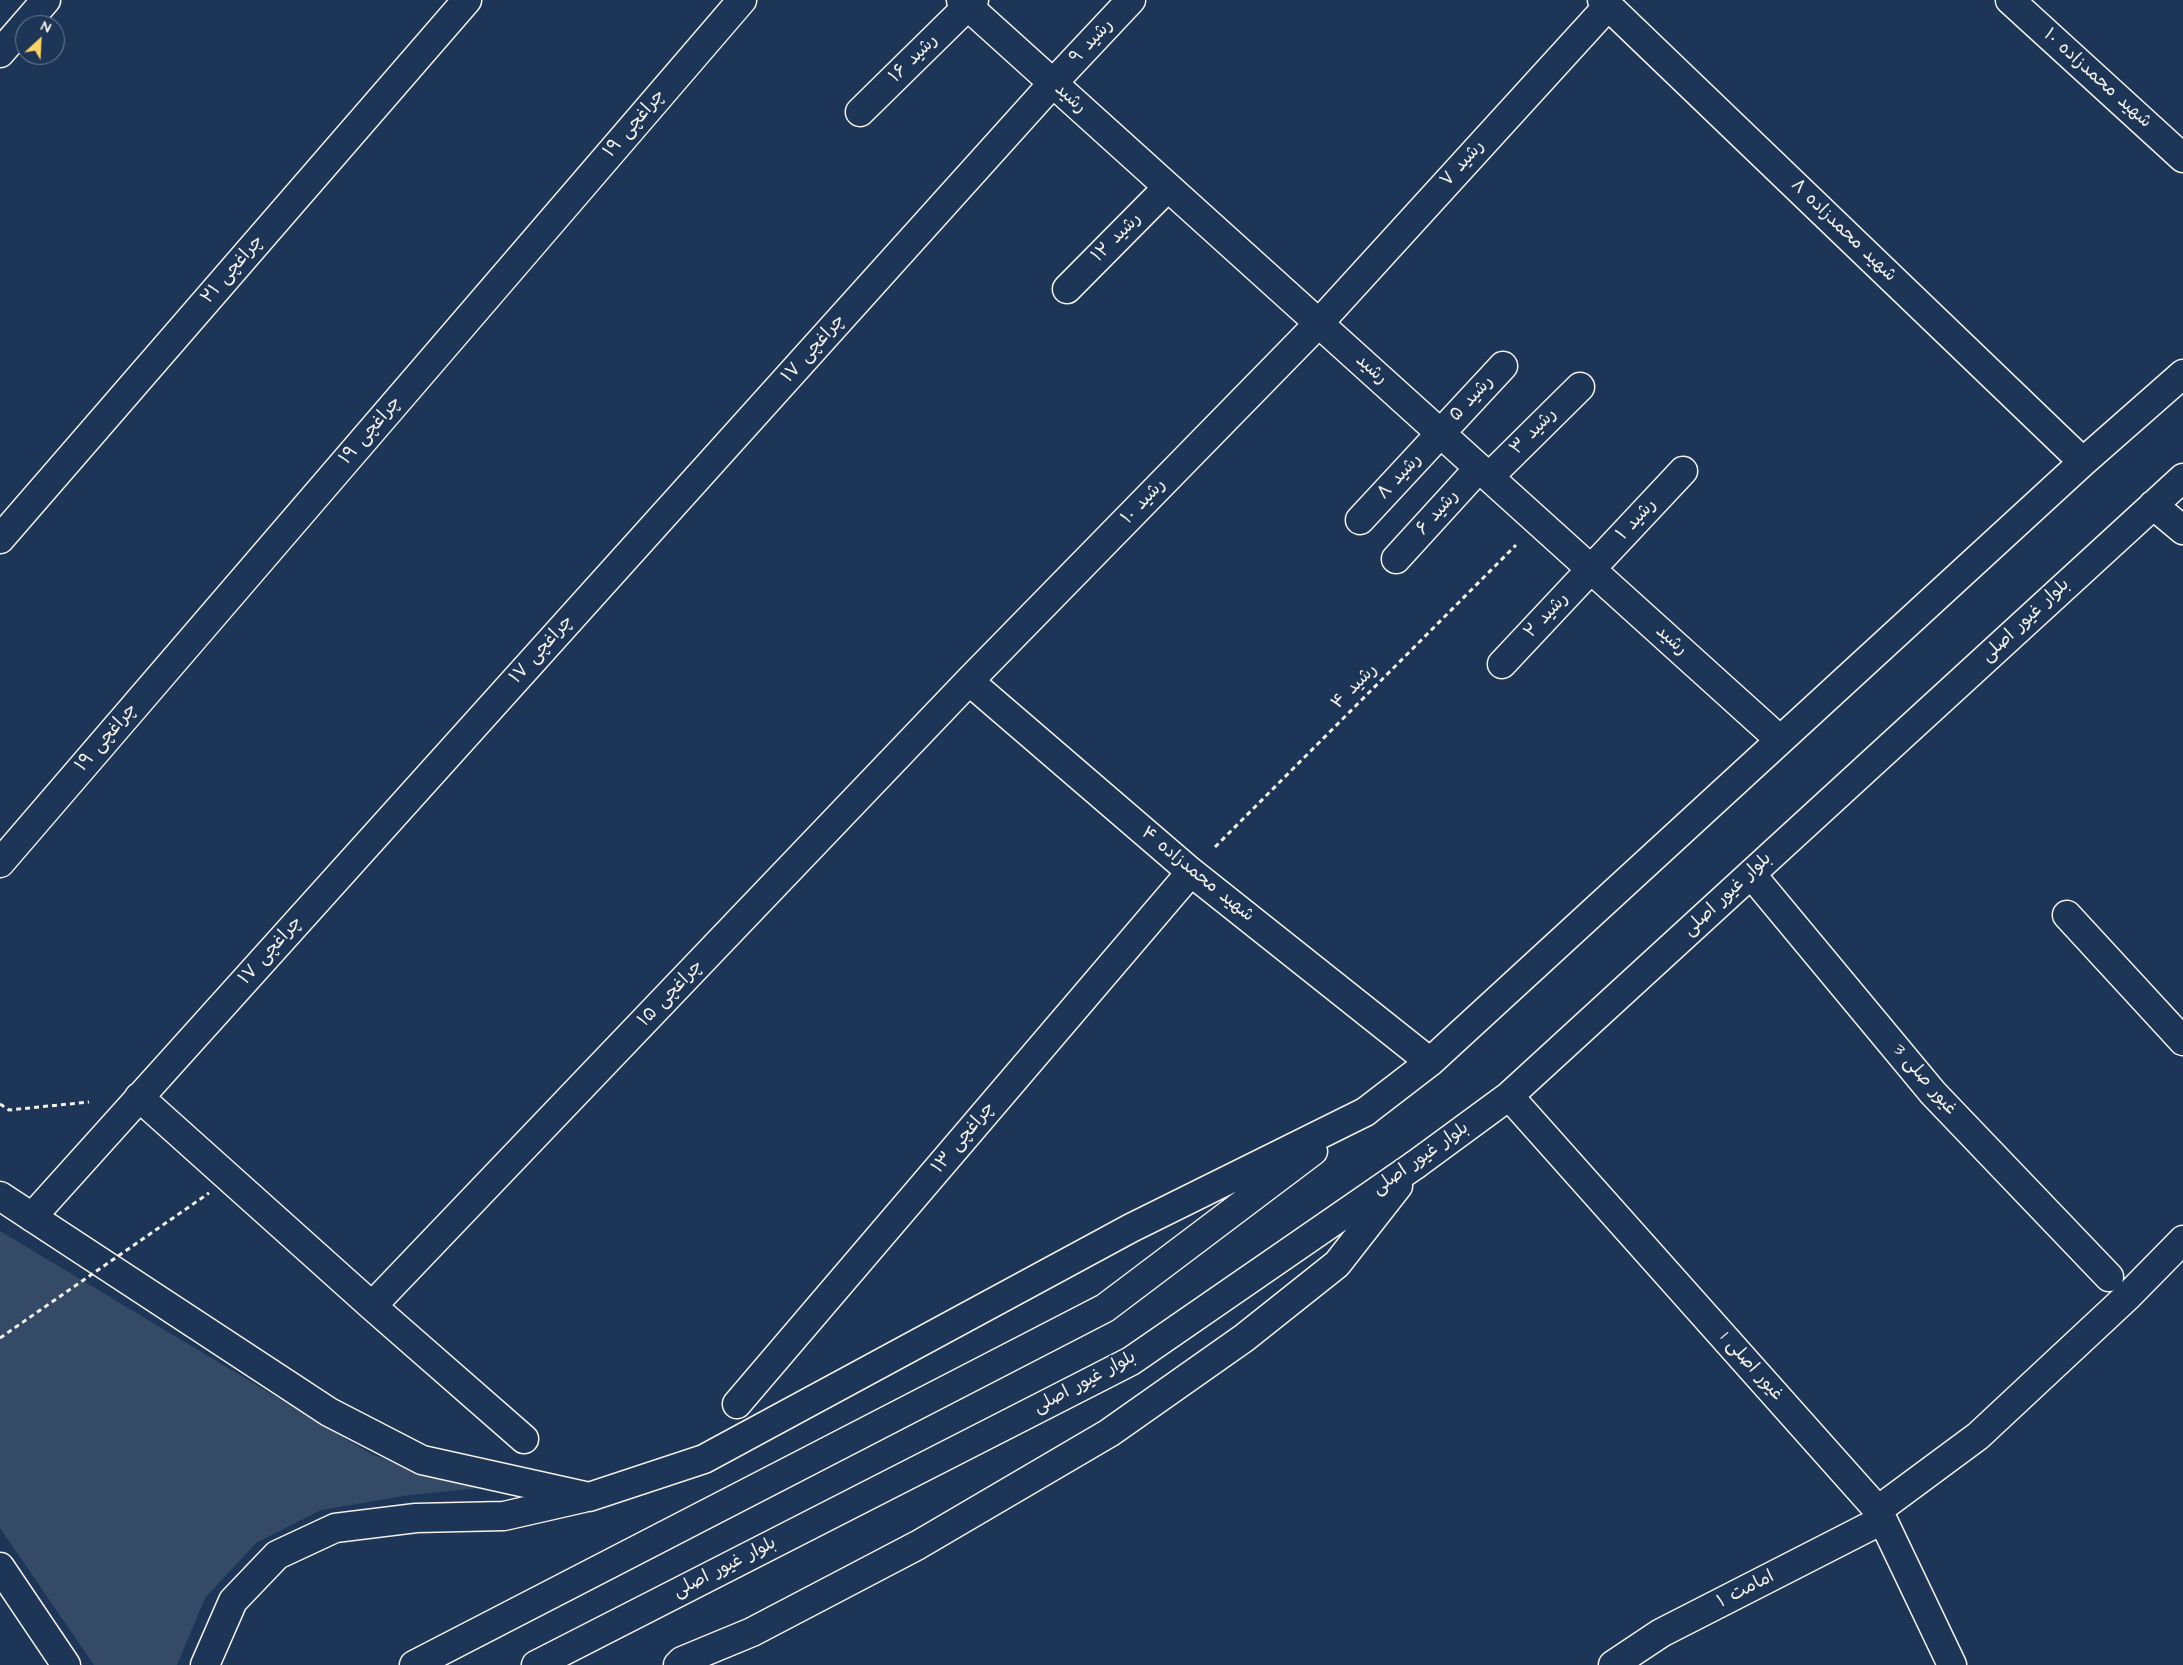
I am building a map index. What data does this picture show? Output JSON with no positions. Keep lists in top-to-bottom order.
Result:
{
  "streets": {
    "street": [
      "رشید ۹",
      "رشید ۱۶",
      "شهید محمدزاده ۱۰",
      "رشید",
      "چراغچی ۱۹",
      "رشید ۷",
      "شهید محمدزاده ۸",
      "رشید ۱۲",
      "چراغچی ۲۱",
      "چراغچی ۱۷",
      "رشید ۵",
      "رشید ۳",
      "رشید ۸",
      "رشید ۱۰",
      "رشید ۶",
      "رشید ۱",
      "رشید ۲",
      "بلوار غیور اصلی",
      "شهید محمدزاده ۴",
      "چراغچی ۱۵",
      "غیور صلی 3",
      "چراغچی ۱۳",
      "غیور اصلی 1",
      "امامت ۱"
    ],
    "path": ["رشید ۴"]
  },
  "crossings": [
    ["رشید ۹", "رشید"],
    ["رشید ۹", "چراغچی ۱۷"],
    ["رشید ۱۶", "رشید"],
    ["رشید", "رشید ۷"],
    ["رشید", "رشید ۱۲"],
    ["رشید", "چراغچی ۱۷"],
    ["رشید", "رشید ۵"],
    ["رشید", "رشید ۳"],
    ["رشید", "رشید ۸"],
    ["رشید", "رشید ۱۰"],
    ["رشید", "رشید ۶"],
    ["رشید", "رشید ۱"],
    ["رشید", "رشید ۲"],
    ["رشید", "رشید ۴"],
    ["رشید ۷", "شهید محمدزاده ۸"],
    ["رشید ۷", "رشید ۱۰"],
    ["رشید ۵", "رشید ۸"],
    ["رشید ۳", "رشید ۶"],
    ["رشید ۱۰", "شهید محمدزاده ۴"],
    ["رشید ۱۰", "چراغچی ۱۵"],
    ["رشید ۱", "رشید ۲"],
    ["بلوار غیور اصلی", "غیور صلی 3"],
    ["بلوار غیور اصلی", "غیور اصلی 1"],
    ["رشید ۴", "شهید محمدزاده ۴"],
    ["رشید ۴", "چراغچی ۱۳"],
    ["شهید محمدزاده ۴", "چراغچی ۱۵"],
    ["شهید محمدزاده ۴", "چراغچی ۱۳"],
    ["غیور اصلی 1", "امامت ۱"]
  ],
  "north": "top right"
}
